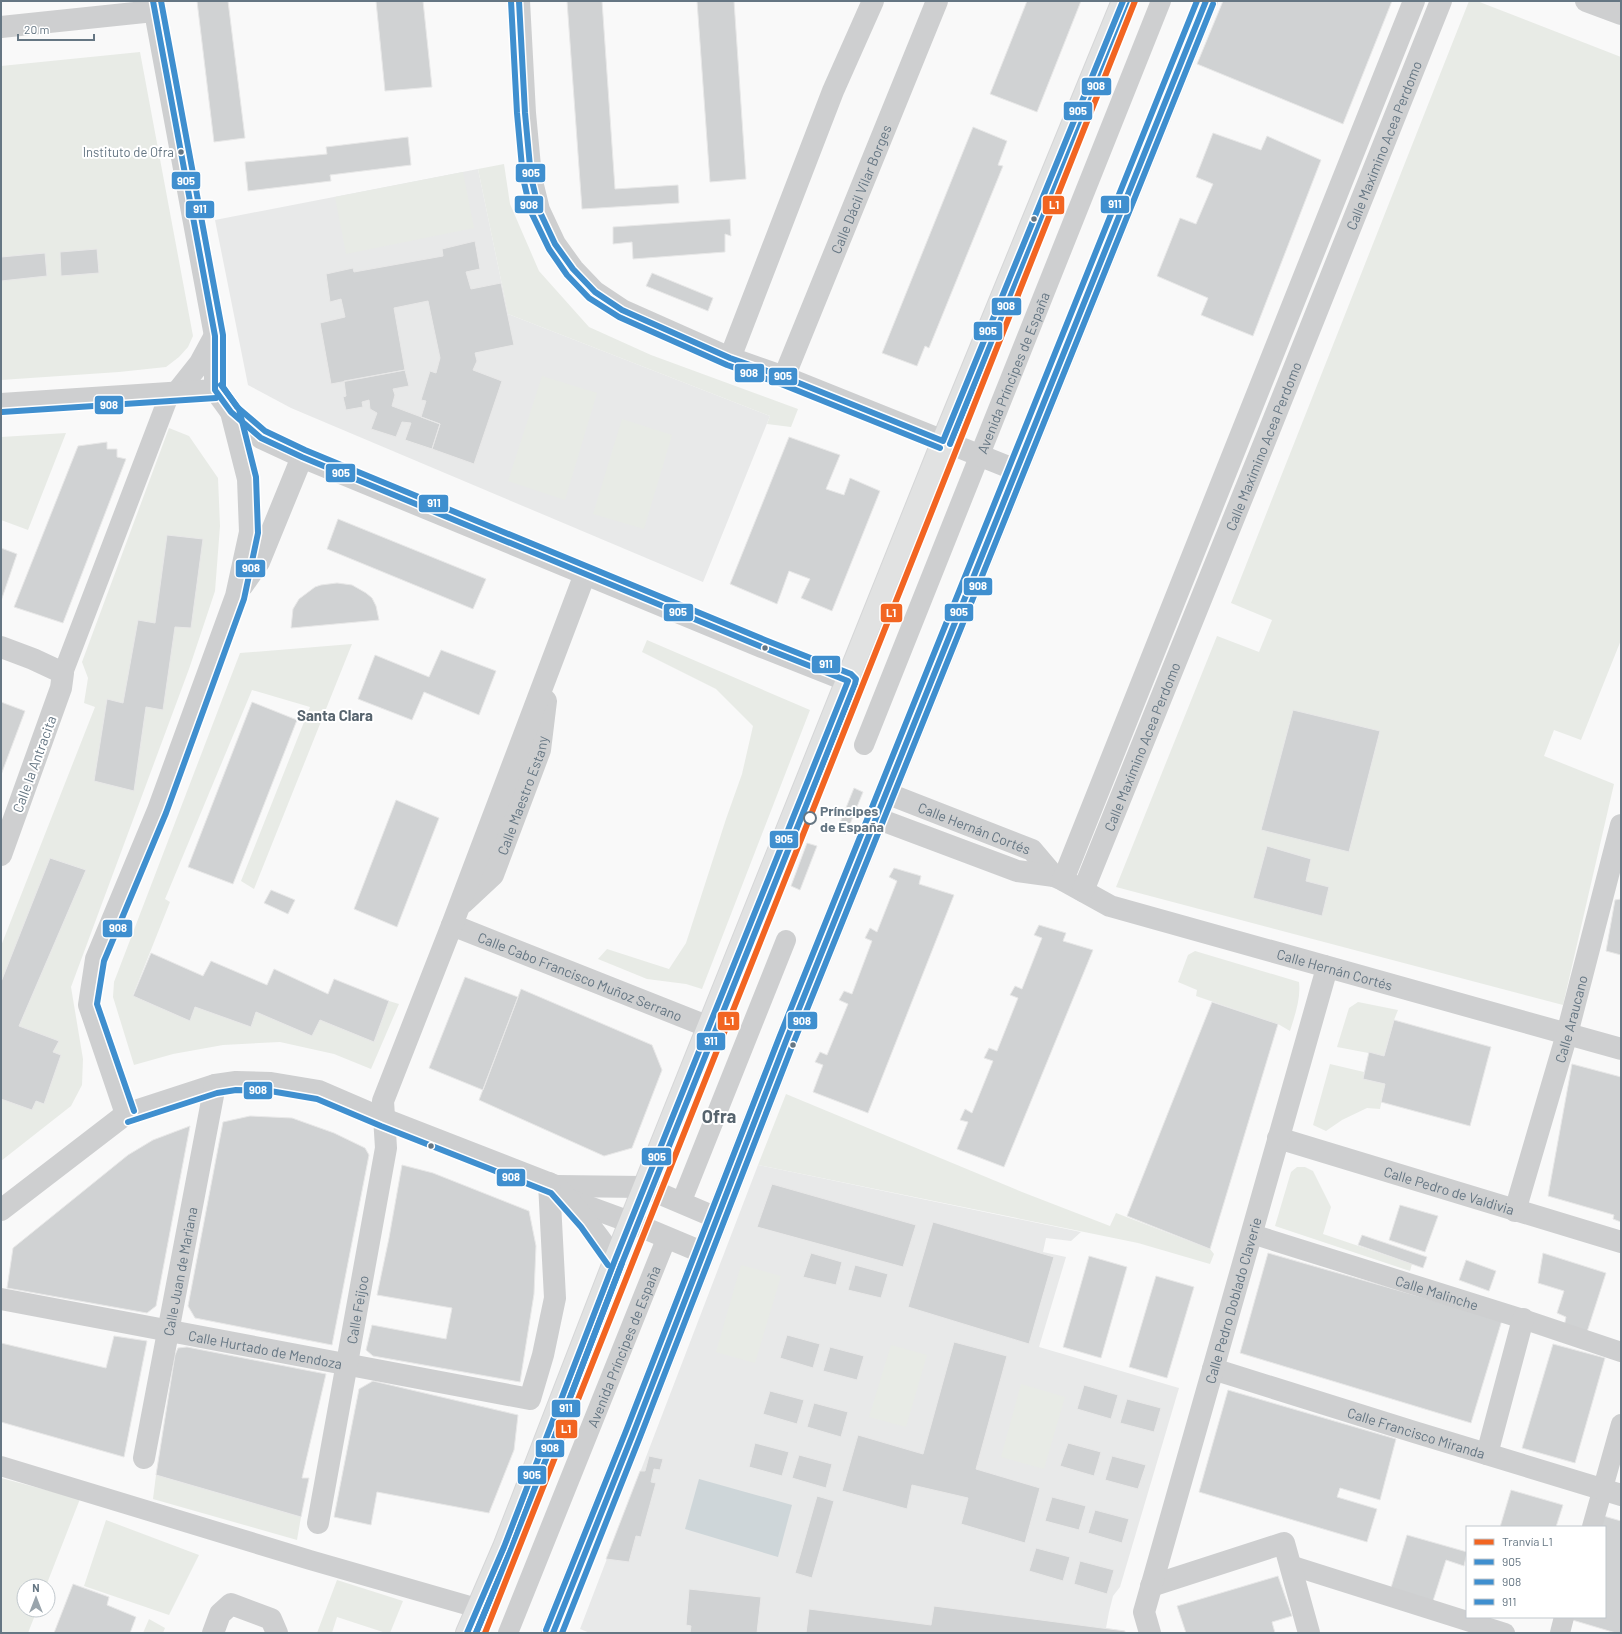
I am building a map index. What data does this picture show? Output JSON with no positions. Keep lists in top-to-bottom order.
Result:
{
  "streets": {
    "street": [
      "Calle Maximino Acea Perdomo",
      "Calle Dácil Vilar Borges",
      "Avenida Príncipes de España",
      "Calle la Antracita",
      "Calle Maestro Estany",
      "Calle Hernán Cortés",
      "Calle Cabo Francisco Muñoz Serrano",
      "Calle Araucano",
      "Calle Pedro de Valdivia",
      "Calle Juan de Mariana",
      "Calle Malinche",
      "Calle Pedro Doblado Claverie",
      "Calle Feijoo",
      "Calle Hurtado de Mendoza",
      "Calle Francisco Miranda"
    ]
  },
  "crossings": [
    ["Calle Maximino Acea Perdomo", "Calle Hernán Cortés"],
    ["Calle Maestro Estany", "Calle Cabo Francisco Muñoz Serrano"],
    ["Calle Maestro Estany", "Calle Feijoo"],
    ["Calle Hernán Cortés", "Calle Araucano"],
    ["Calle Hernán Cortés", "Calle Pedro Doblado Claverie"],
    ["Calle Araucano", "Calle Pedro de Valdivia"],
    ["Calle Pedro de Valdivia", "Calle Pedro Doblado Claverie"],
    ["Calle Juan de Mariana", "Calle Hurtado de Mendoza"],
    ["Calle Malinche", "Calle Pedro Doblado Claverie"],
    ["Calle Pedro Doblado Claverie", "Calle Francisco Miranda"],
    ["Calle Feijoo", "Calle Hurtado de Mendoza"]
  ],
  "districts": ["Santa Clara", "Ofra"],
  "places": ["Instituto de Ofra", "Príncipes de España"],
  "lines": [
    "tram line L1",
    "transit line 905",
    "transit line 908",
    "transit line 911"
  ],
  "legend": [
    "Tranvía L1",
    "905",
    "908",
    "911"
  ],
  "scale_bar": "20 m",
  "north": "top"
}
